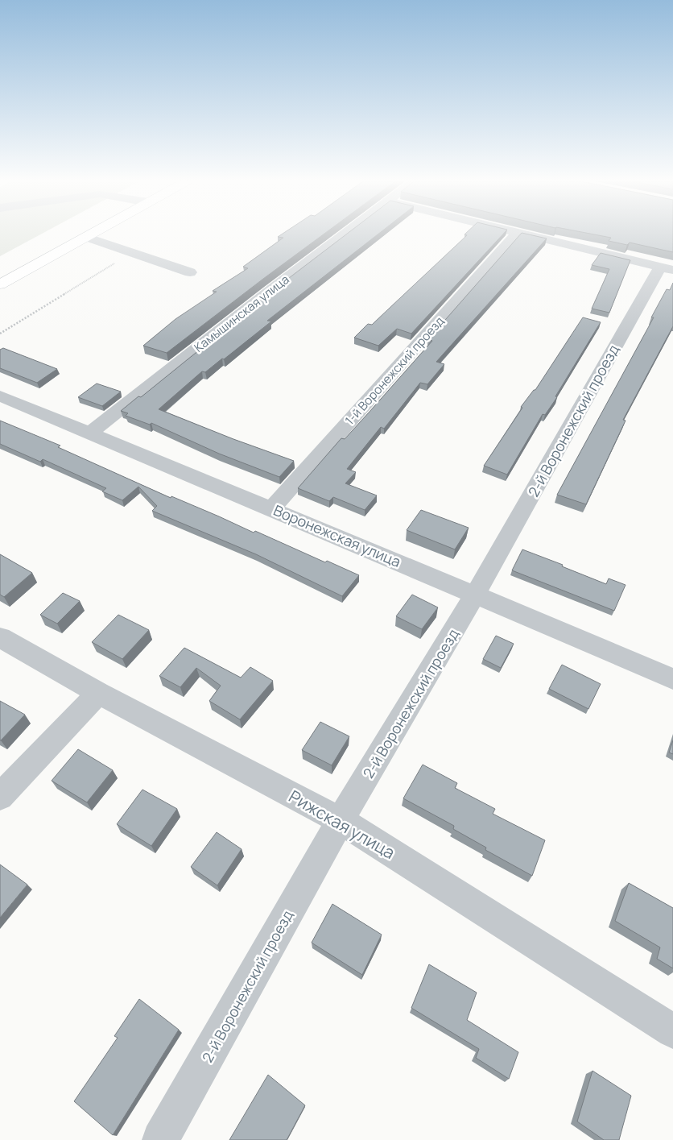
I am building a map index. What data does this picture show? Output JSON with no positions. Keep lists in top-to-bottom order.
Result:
{
  "streets": {
    "street": [
      "Камышинская улица",
      "1-й Воронежский проезд",
      "2-й Воронежский проезд",
      "Воронежская улица",
      "Рижская улица"
    ]
  },
  "crossings": [
    ["Камышинская улица", "Воронежская улица"],
    ["1-й Воронежский проезд", "Воронежская улица"],
    ["2-й Воронежский проезд", "Воронежская улица"],
    ["2-й Воронежский проезд", "Рижская улица"]
  ]
}
